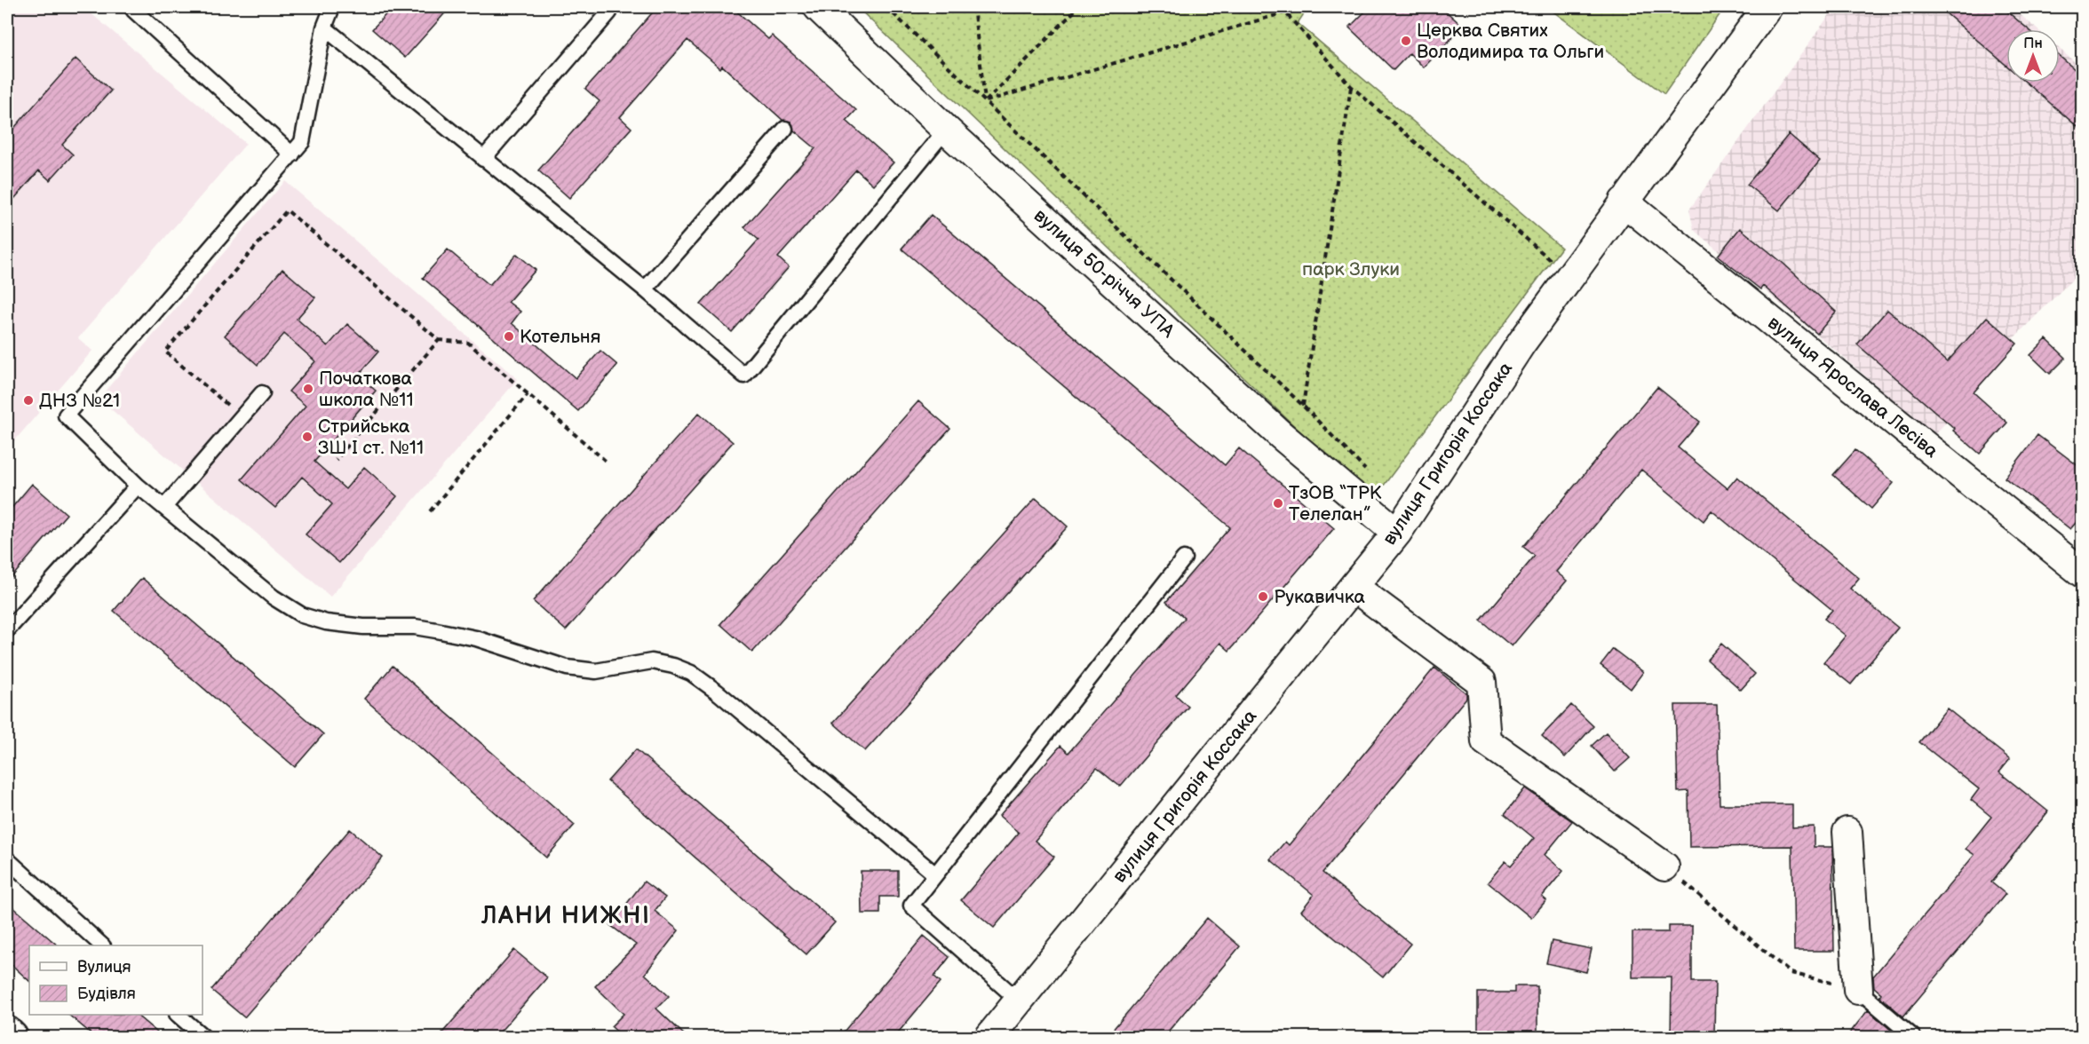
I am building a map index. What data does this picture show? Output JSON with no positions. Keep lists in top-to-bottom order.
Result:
{
  "streets": {
    "street": ["вулиця 50-річчя УПА", "вулиця Ярослава Лесіва", "вулиця Григорія Коссака"]
  },
  "crossings": [
    ["вулиця 50-річчя УПА", "вулиця Григорія Коссака"],
    ["вулиця Ярослава Лесіва", "вулиця Григорія Коссака"]
  ],
  "districts": ["ЛАНИ НИЖНІ"],
  "parks": ["парк Злуки"],
  "places": [
    "Церква Святих Володимира та Ольги",
    "Котельня",
    "Початкова школа №11",
    "ДНЗ №21",
    "Стрийська ЗШ I ст. №11",
    "ТзОВ “ТРК Телелан”",
    "Рукавичка"
  ],
  "legend": ["Вулиця", "Будівля"],
  "north": "top"
}
